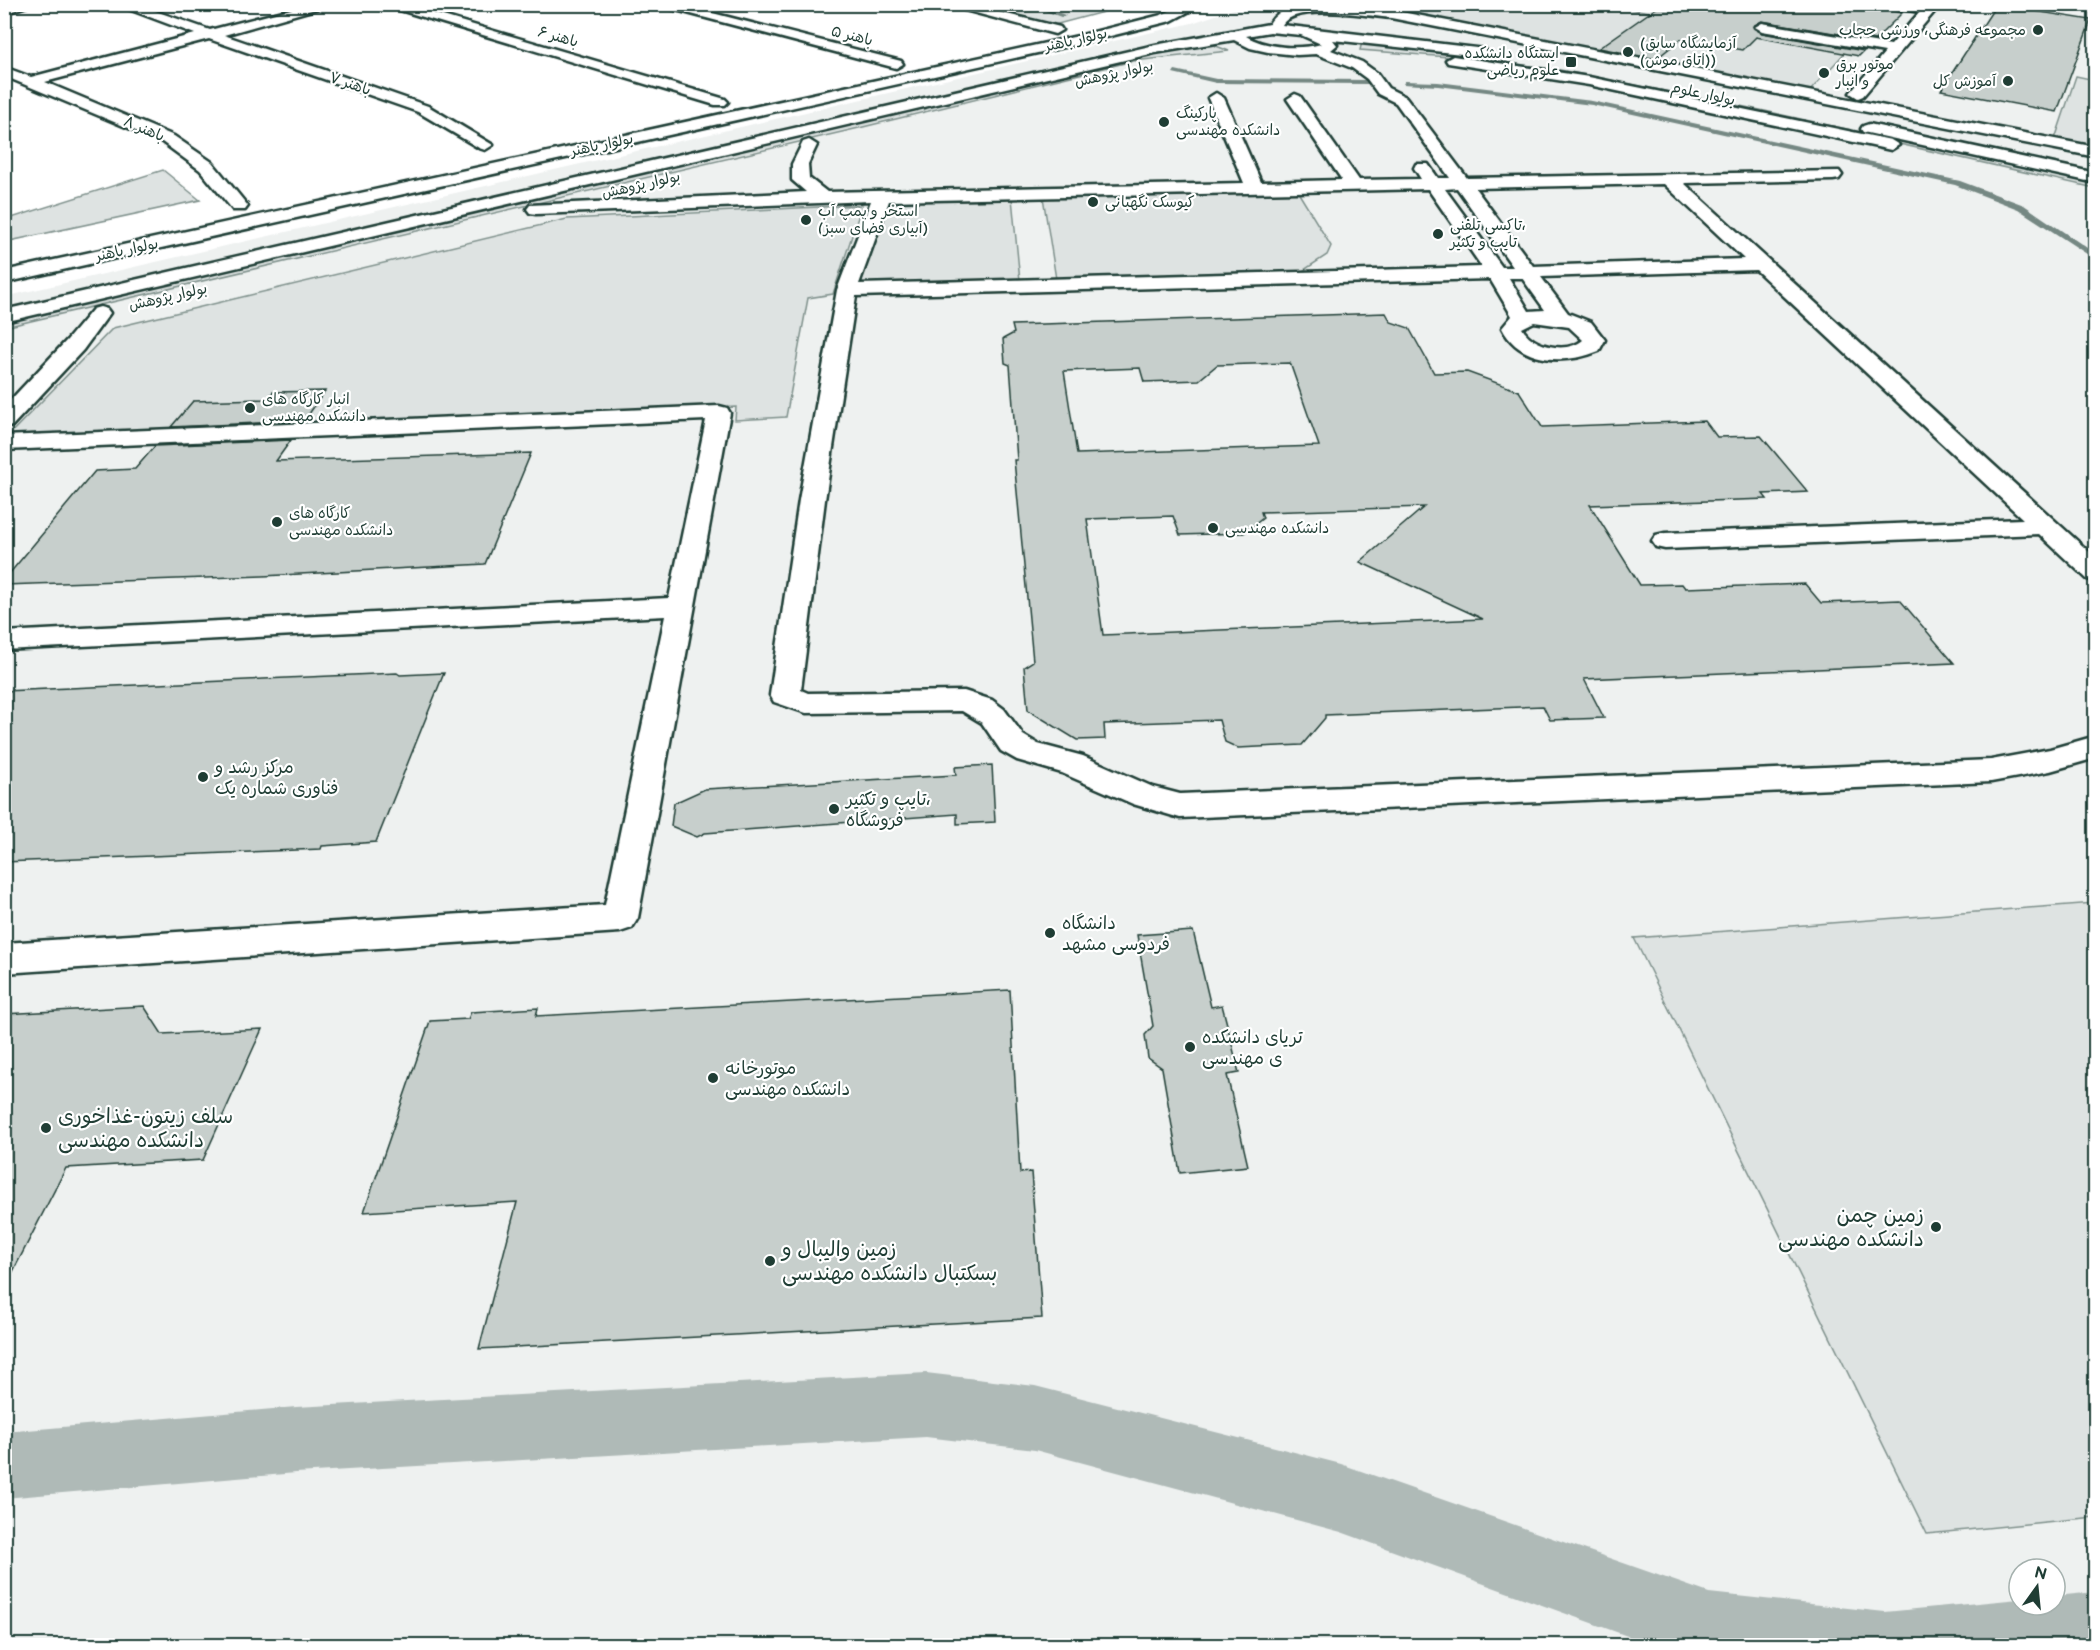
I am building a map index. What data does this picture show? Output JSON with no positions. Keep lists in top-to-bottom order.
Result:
{
  "streets": {
    "street": [
      "باهنر ۵",
      "باهنر ۶",
      "بولوار باهنر",
      "بولوار پژوهش",
      "باهنر ۷",
      "بولوار علوم",
      "باهنر ۸"
    ]
  },
  "crossings": [
    ["باهنر ۵", "بولوار باهنر"],
    ["بولوار پژوهش", "بولوار علوم"]
  ],
  "places": {
    "other": [
      "مجموعه فرهنگی، ورزشی حجاب",
      "(آزمایشگاه سابق (اتاق موش))",
      "موتور برق و انبار",
      "آموزش کل",
      "پارکینگ دانشکده مهندسی",
      "کیوسک نگهبانی",
      "استخر و پمپ آب (آبیاری فضای سبز)",
      "تاکسی تلفنی، تایپ و تکثیر",
      "انبار کارگاه های دانشکده مهندسی",
      "کارگاه های دانشکده مهندسی",
      "دانشکده مهندسی",
      "مرکز رشد و فناوری شماره یک",
      "تایپ و تکثیر، فروشگاه",
      "دانشگاه فردوسی مشهد",
      "تریای دانشکده ی مهندسی",
      "موتورخانه دانشکده مهندسی",
      "سلف زیتون-غذاخوری دانشکده مهندسی",
      "زمین چمن دانشکده مهندسی",
      "زمین والیبال و بسکتبال دانشکده مهندسی"
    ],
    "transit": ["ایستگاه دانشکده علوم ریاضی"]
  },
  "north": "top"
}
